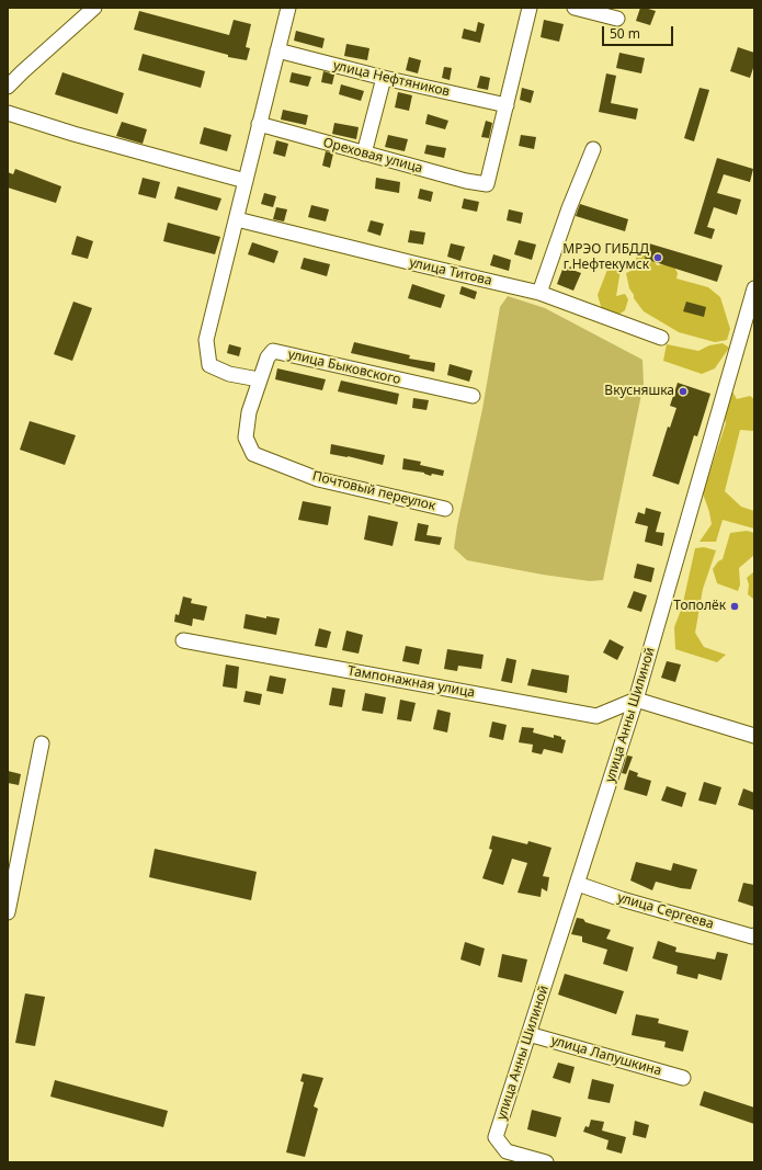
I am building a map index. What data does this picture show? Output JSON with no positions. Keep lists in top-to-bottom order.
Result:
{
  "streets": {
    "street": [
      "улица Нефтяников",
      "Ореховая улица",
      "улица Титова",
      "улица Быковского",
      "Почтовый переулок",
      "Тампонажная улица",
      "улица Анны Шилиной",
      "улица Сергеева",
      "улица Лапушкина"
    ]
  },
  "crossings": [
    ["улица Нефтяников", "Ореховая улица"],
    ["улица Быковского", "Почтовый переулок"],
    ["Тампонажная улица", "улица Анны Шилиной"],
    ["улица Анны Шилиной", "улица Сергеева"],
    ["улица Анны Шилиной", "улица Лапушкина"]
  ],
  "places": ["МРЭО ГИБДД г.Нефтекумск", "Вкусняшка", "Тополёк"],
  "scale_bar": "50 m"
}
